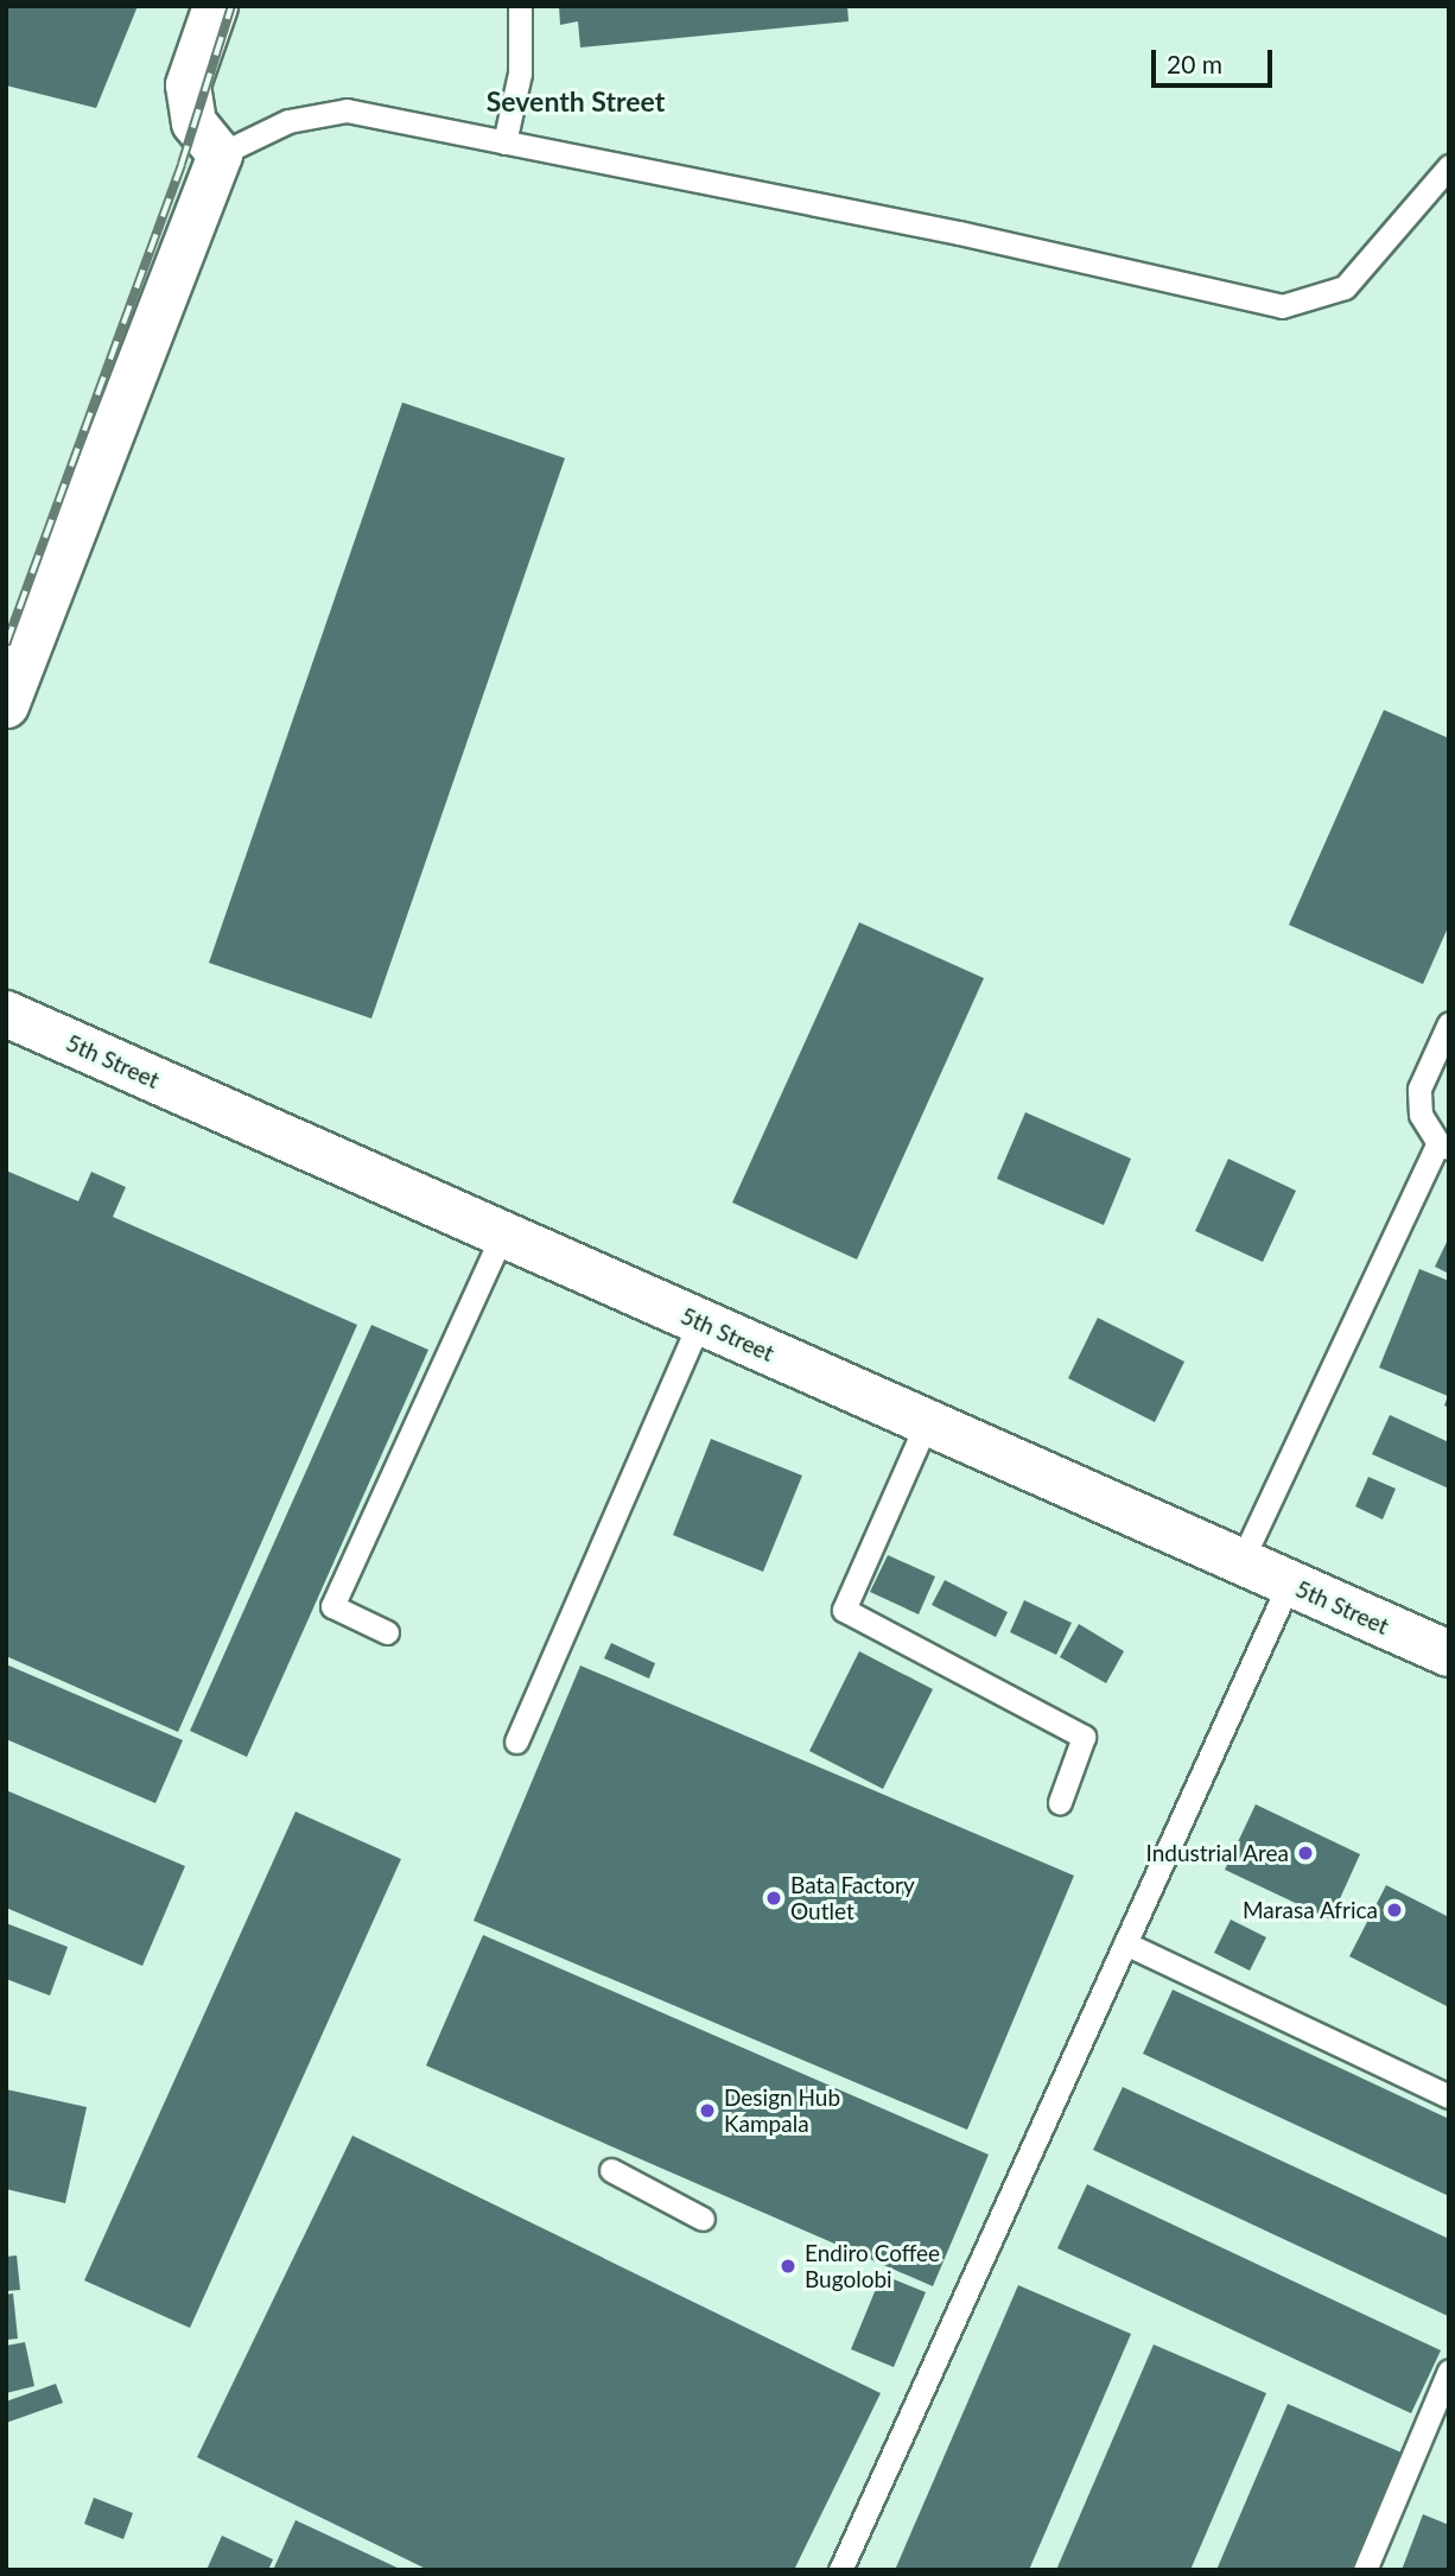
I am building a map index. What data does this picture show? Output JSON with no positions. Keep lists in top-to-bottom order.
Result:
{
  "streets": {
    "street": ["5th Street"]
  },
  "districts": ["Seventh Street"],
  "places": [
    "Industrial Area",
    "Bata Factory Outlet",
    "Marasa Africa",
    "Design Hub Kampala",
    "Endiro Coffee Bugolobi"
  ],
  "scale_bar": "20 m"
}
